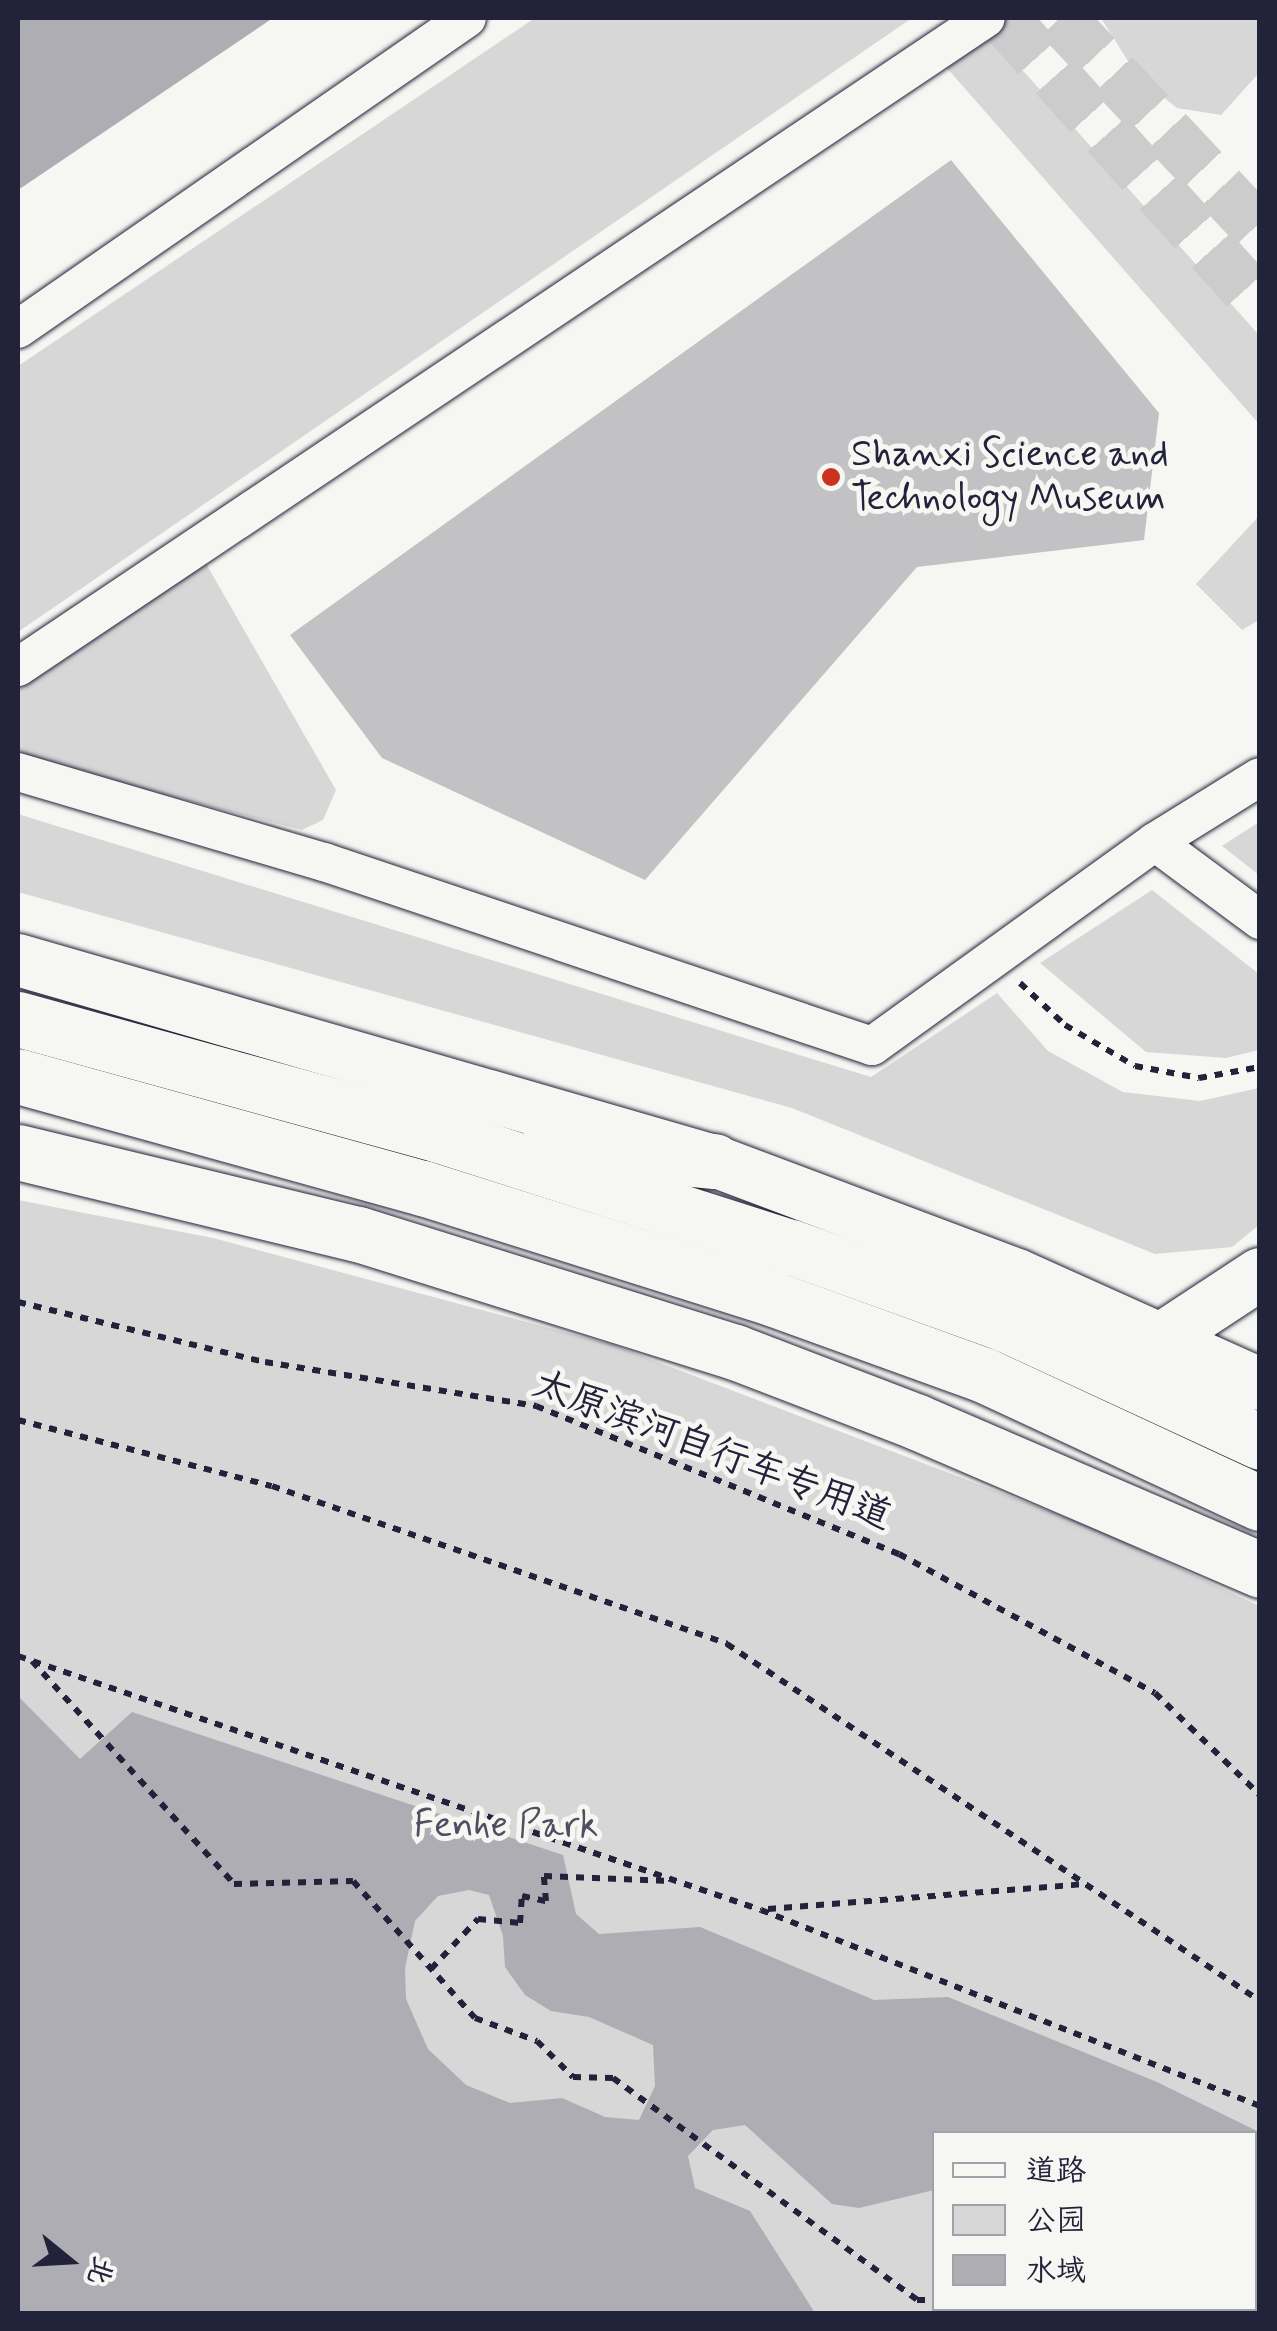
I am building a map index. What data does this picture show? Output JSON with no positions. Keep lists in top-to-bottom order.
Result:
{
  "streets": {
    "path": ["太原滨河自行车专用道"]
  },
  "parks": ["Fenhe Park"],
  "places": ["Shanxi Science and Technology Museum"],
  "legend": ["道路", "公园", "水域"],
  "north": "right"
}
